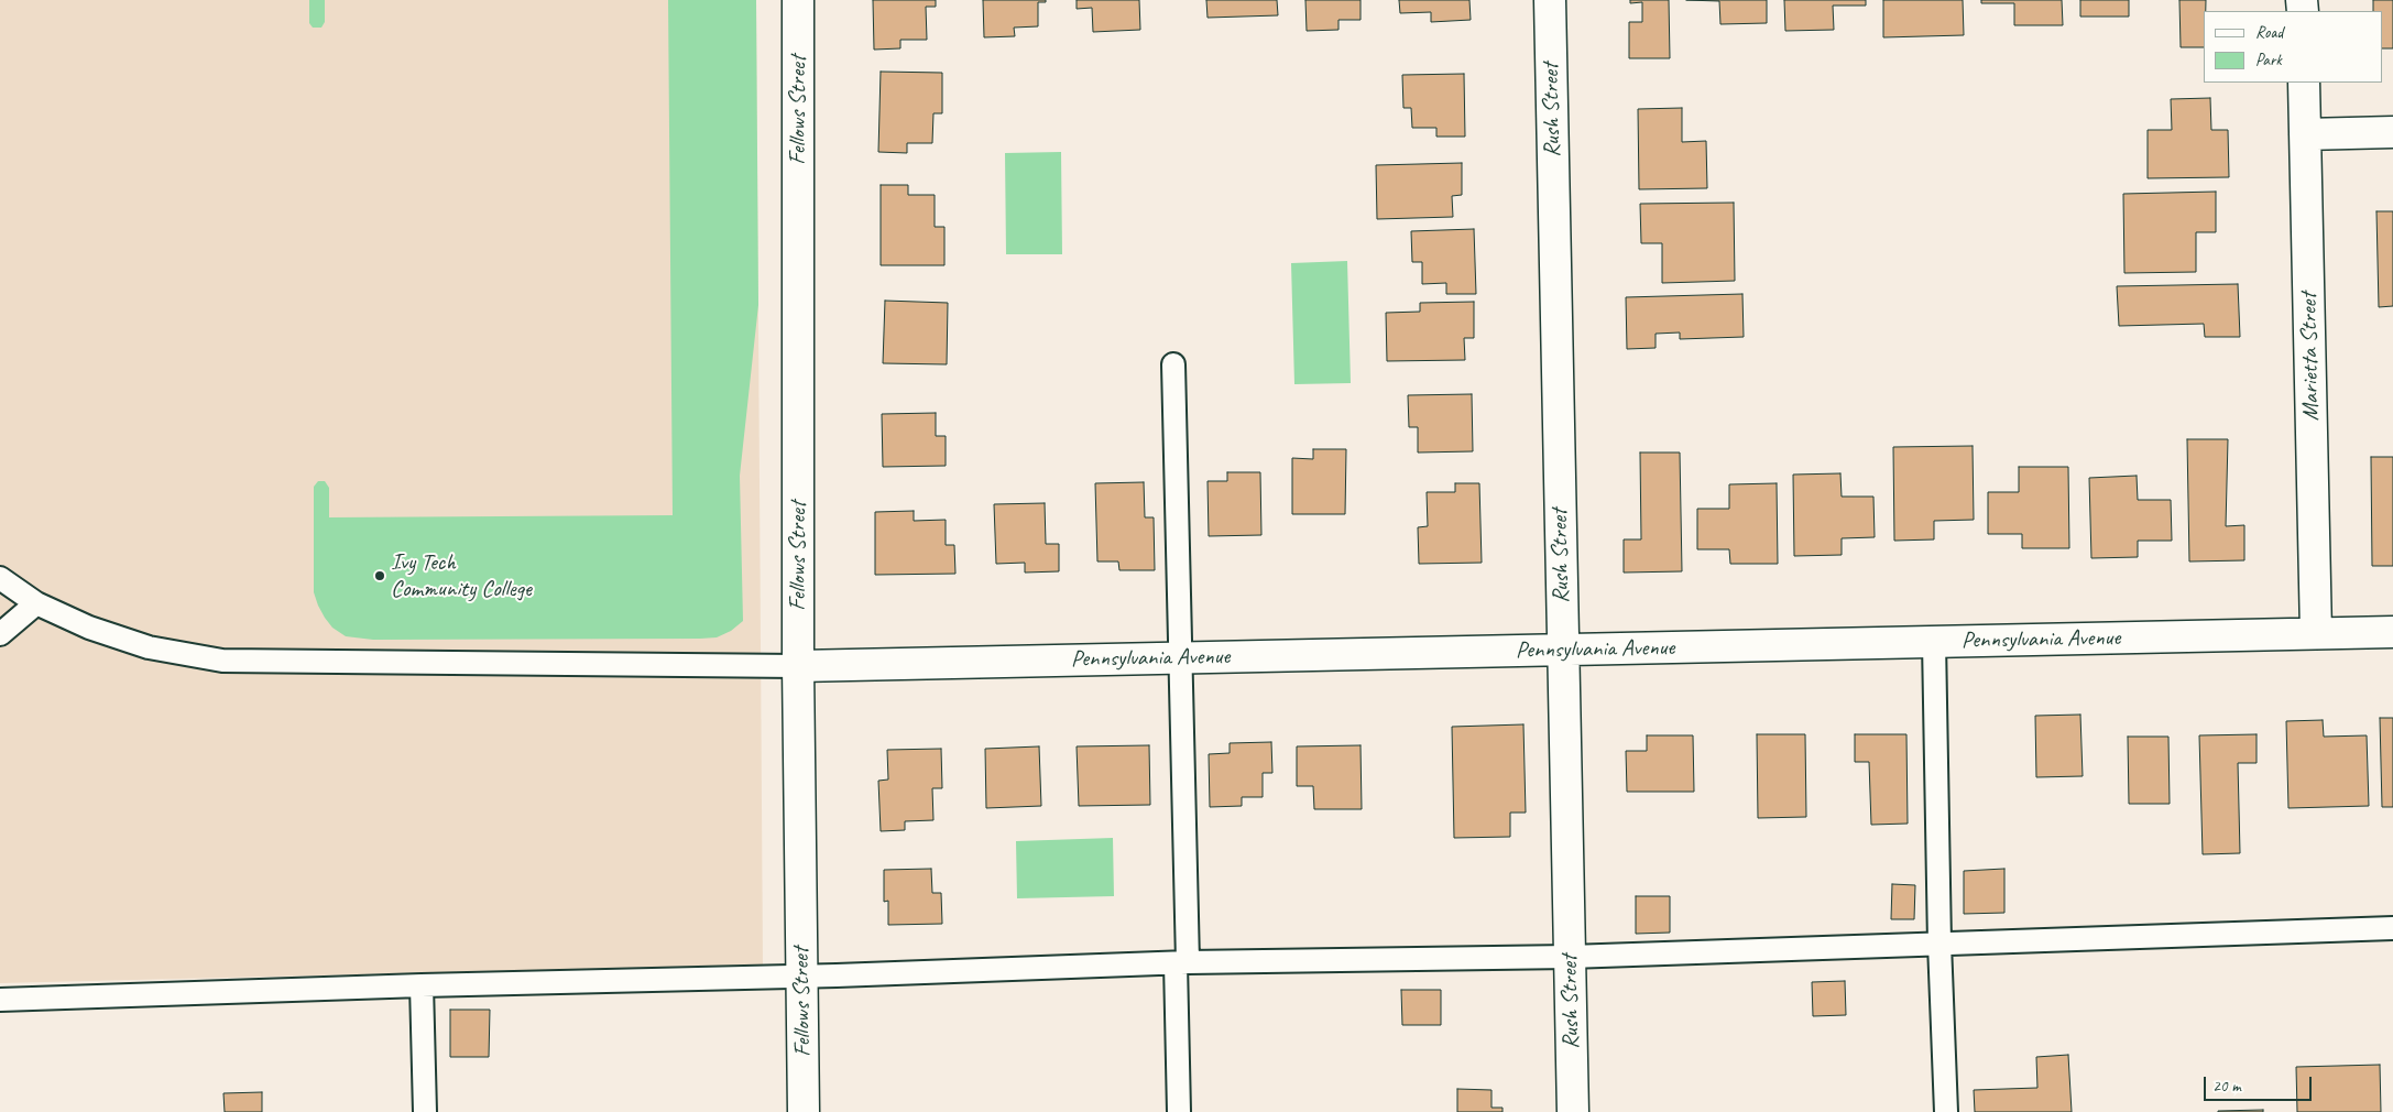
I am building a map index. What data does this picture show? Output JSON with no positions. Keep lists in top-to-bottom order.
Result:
{
  "streets": {
    "street": [
      "Fellows Street",
      "Rush Street",
      "Marietta Street",
      "Pennsylvania Avenue"
    ]
  },
  "crossings": [
    ["Fellows Street", "Pennsylvania Avenue"],
    ["Rush Street", "Pennsylvania Avenue"],
    ["Marietta Street", "Pennsylvania Avenue"]
  ],
  "places": ["Ivy Tech Community College"],
  "legend": ["Road", "Park"],
  "scale_bar": "20 m"
}
